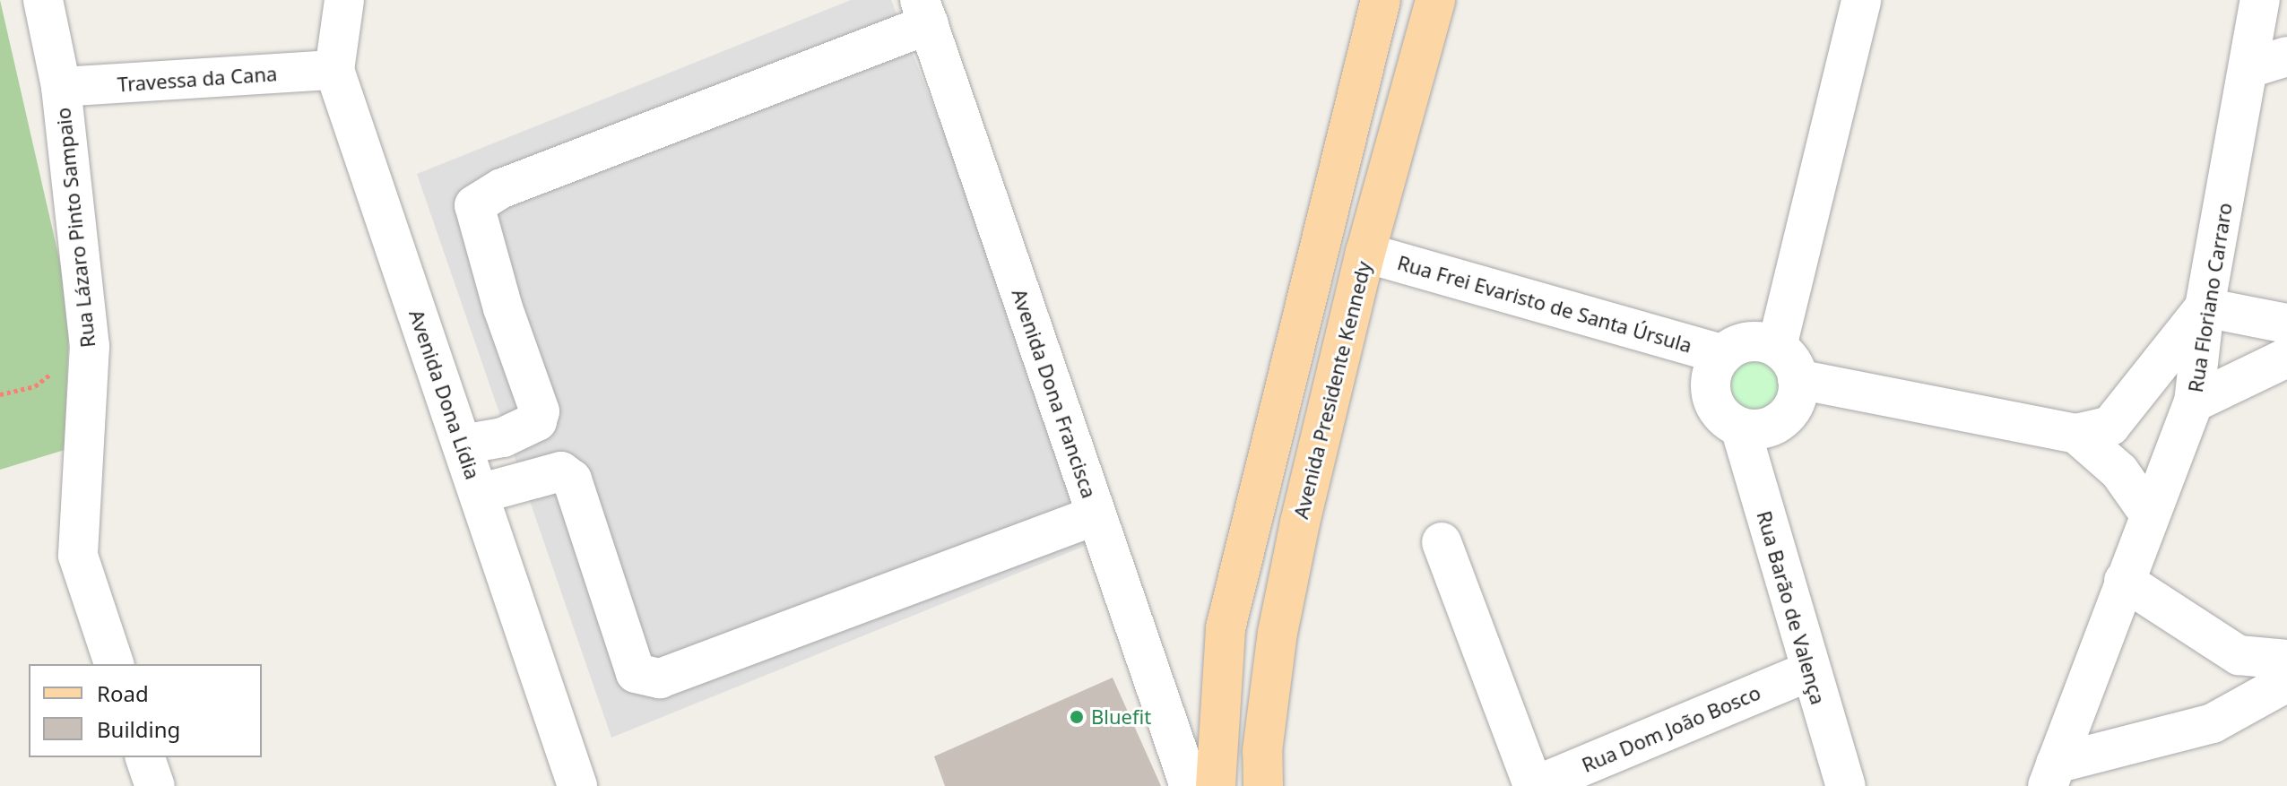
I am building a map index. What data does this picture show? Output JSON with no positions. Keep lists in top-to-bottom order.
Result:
{
  "streets": {
    "main road": ["Avenida Presidente Kennedy"],
    "street": [
      "Travessa da Cana",
      "Rua Lázaro Pinto Sampaio",
      "Rua Floriano Carraro",
      "Rua Frei Evaristo de Santa Úrsula",
      "Avenida Dona Francisca",
      "Avenida Dona Lídia",
      "Rua Barão de Valença",
      "Rua Dom João Bosco"
    ]
  },
  "crossings": [
    ["Travessa da Cana", "Rua Lázaro Pinto Sampaio"],
    ["Travessa da Cana", "Avenida Dona Lídia"],
    ["Rua Frei Evaristo de Santa Úrsula", "Avenida Presidente Kennedy"],
    ["Rua Frei Evaristo de Santa Úrsula", "Rua Barão de Valença"],
    ["Rua Barão de Valença", "Rua Dom João Bosco"]
  ],
  "places": ["Bluefit"],
  "legend": ["Road", "Building"]
}
